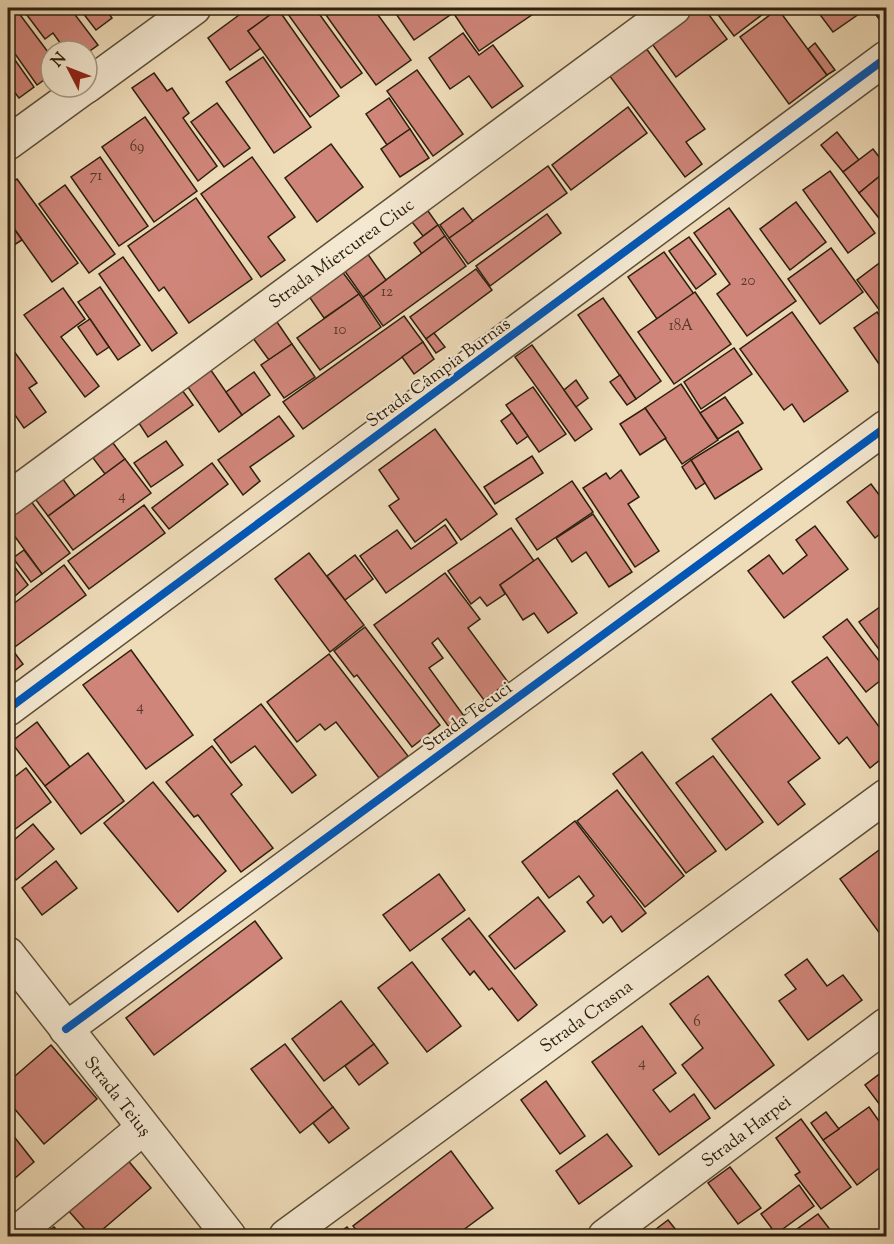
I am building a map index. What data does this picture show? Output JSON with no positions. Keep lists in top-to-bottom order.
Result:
{
  "streets": {
    "street": [
      "Strada Miercurea Ciuc",
      "Strada Câmpia Burnas",
      "Strada Tecuci",
      "Strada Crasna",
      "Strada Teiuș",
      "Strada Harpei"
    ]
  },
  "crossings": [
    ["Strada Tecuci", "Strada Teiuș"]
  ],
  "house_numbers": [
    "69",
    "71",
    "20",
    "12",
    "18A",
    "10",
    "4",
    "4",
    "6",
    "4"
  ],
  "north": "top left"
}
